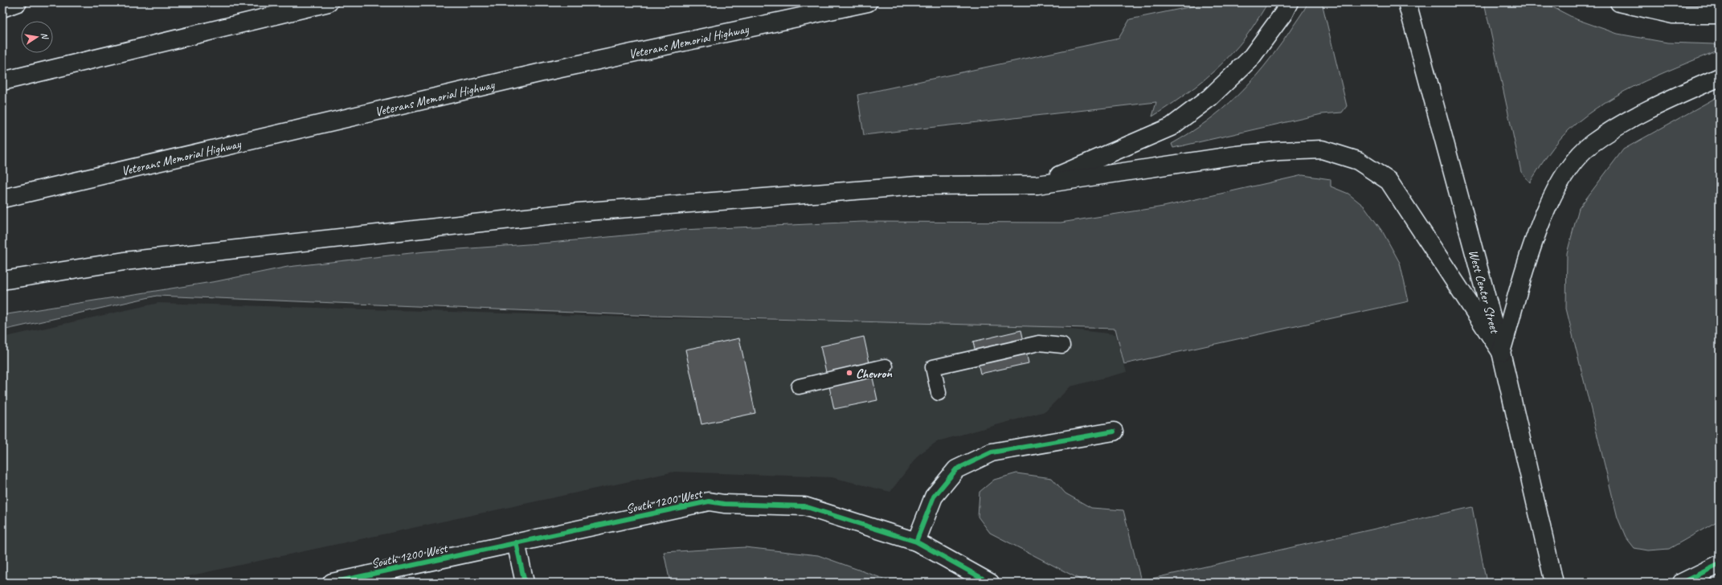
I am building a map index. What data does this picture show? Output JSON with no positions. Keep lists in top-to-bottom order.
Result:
{
  "streets": {
    "main road": ["Veterans Memorial Highway", "West Center Street", "South 1200 West"]
  },
  "places": ["Chevron"],
  "north": "right"
}
